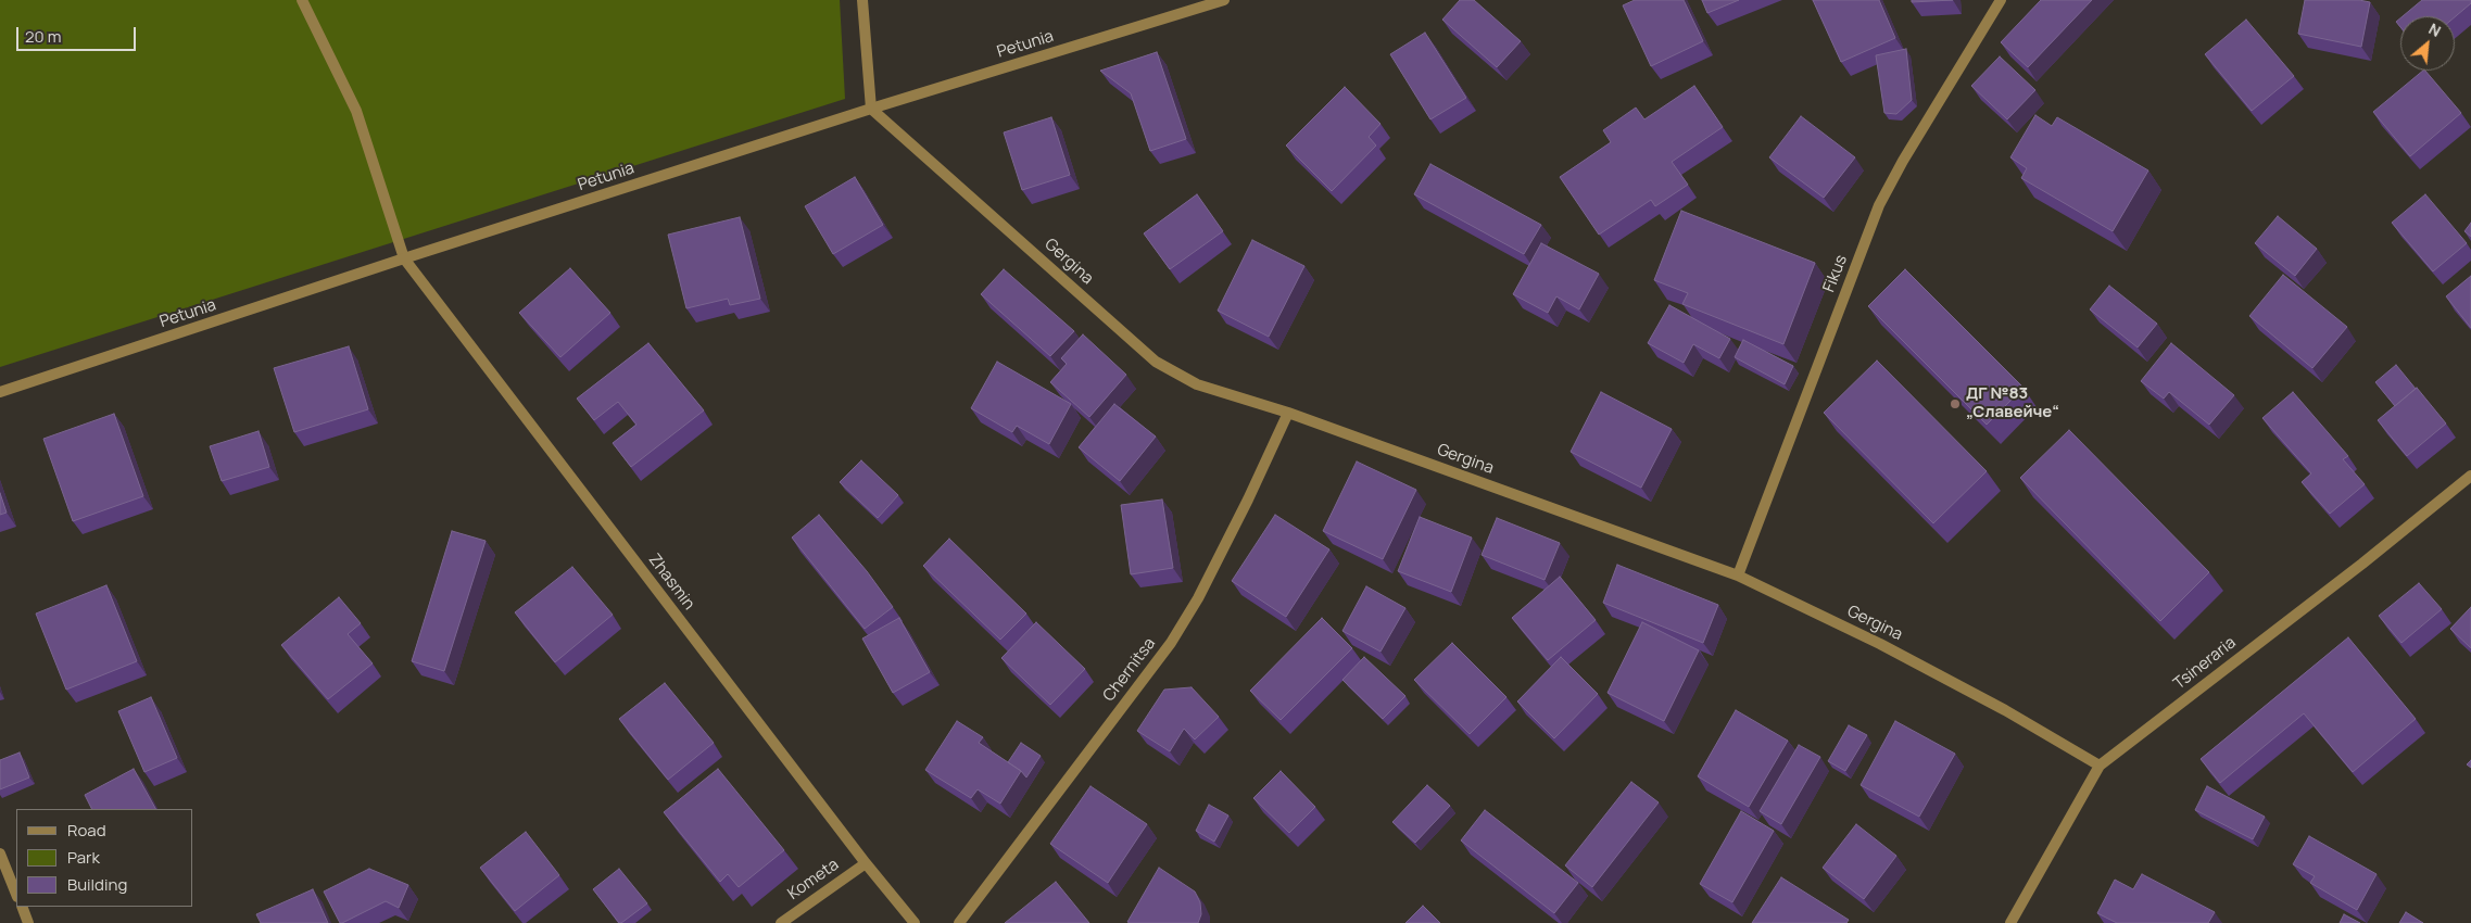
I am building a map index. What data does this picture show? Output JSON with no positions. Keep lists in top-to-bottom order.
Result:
{
  "streets": {
    "street": [
      "Petunia",
      "Gergina",
      "Fikus",
      "Zhasmin",
      "Tsineraria",
      "Chernitsa",
      "Kometa"
    ]
  },
  "crossings": [
    ["Petunia", "Gergina"],
    ["Petunia", "Zhasmin"],
    ["Gergina", "Fikus"],
    ["Gergina", "Tsineraria"],
    ["Gergina", "Chernitsa"],
    ["Zhasmin", "Kometa"]
  ],
  "places": ["ДГ №83 „Славейче“"],
  "legend": ["Road", "Park", "Building"],
  "scale_bar": "20 m",
  "north": "top right"
}
